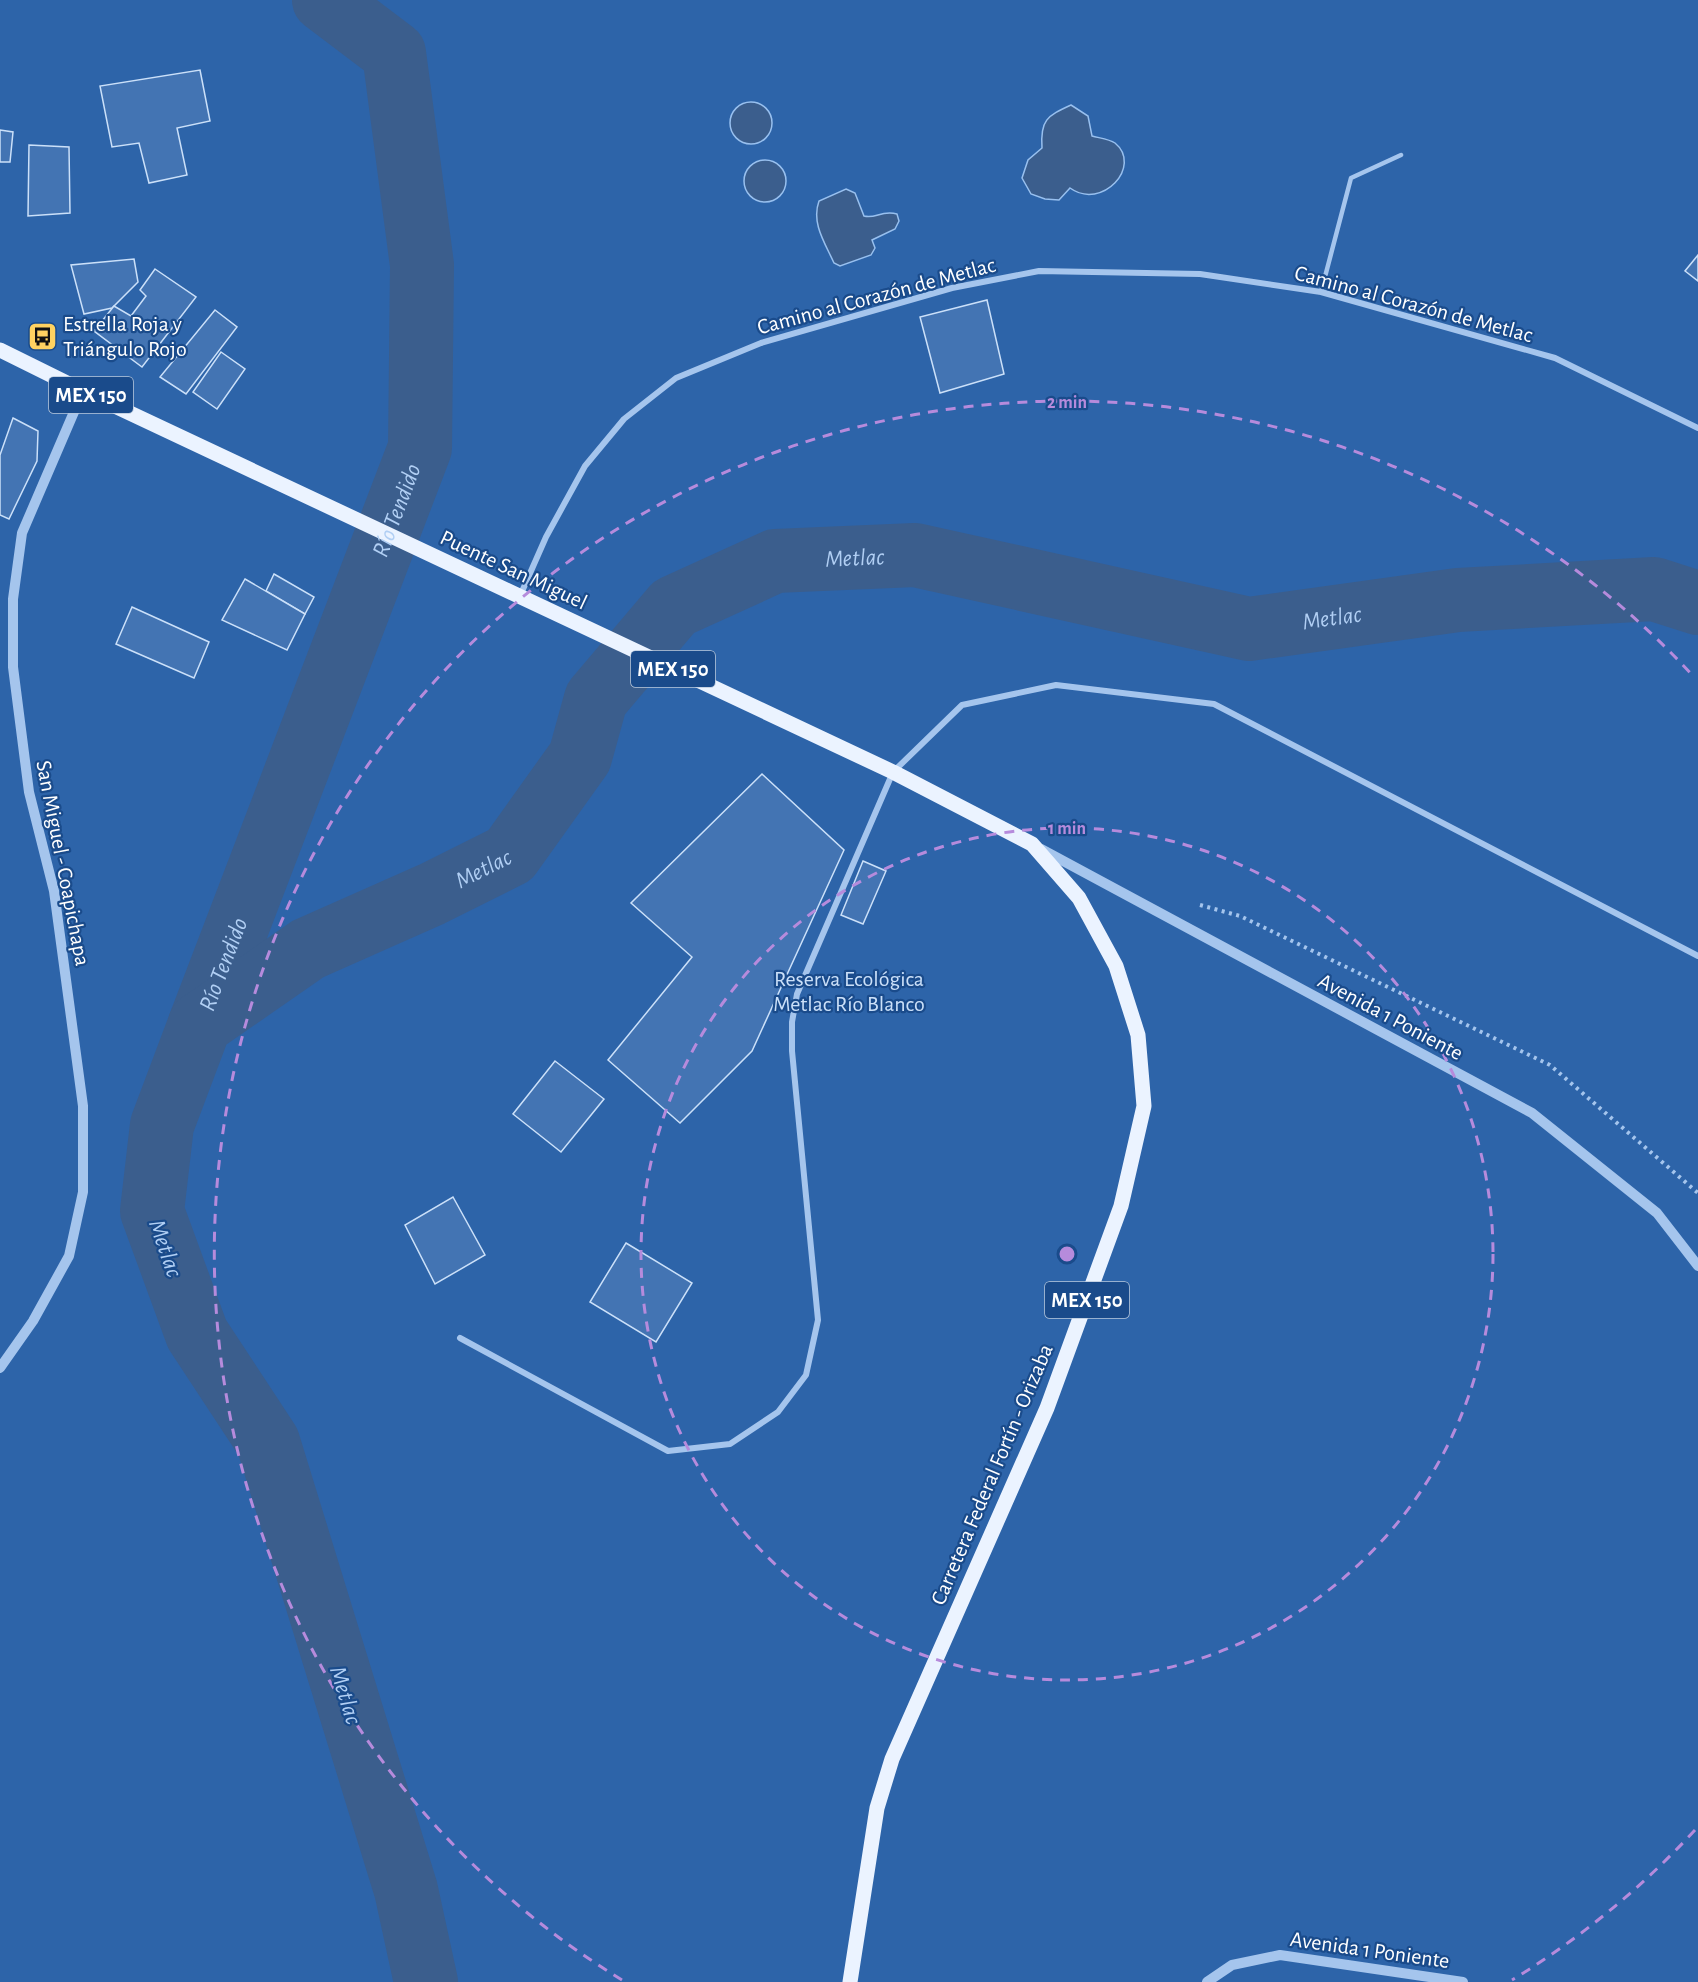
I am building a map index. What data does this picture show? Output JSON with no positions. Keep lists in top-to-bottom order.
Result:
{
  "streets": {
    "main road": ["MEX 150", "Puente San Miguel", "Carretera Federal Fortín - Orizaba"],
    "street": ["Camino al Corazón de Metlac", "San Miguel - Coapichapa", "Avenida 1 Poniente"]
  },
  "crossings": [
    ["Camino al Corazón de Metlac", "Puente San Miguel"],
    ["MEX 150", "Puente San Miguel"],
    ["MEX 150", "San Miguel - Coapichapa"],
    ["Puente San Miguel", "San Miguel - Coapichapa"],
    ["Puente San Miguel", "Carretera Federal Fortín - Orizaba"],
    ["Avenida 1 Poniente", "Carretera Federal Fortín - Orizaba"]
  ],
  "water": ["Río Tendido", "Metlac"],
  "parks": ["Reserva Ecológica Metlac Río Blanco"],
  "places": {
    "bus stop": ["Estrella Roja y Triángulo Rojo"]
  },
  "rings": ["2 min", "1 min"]
}
